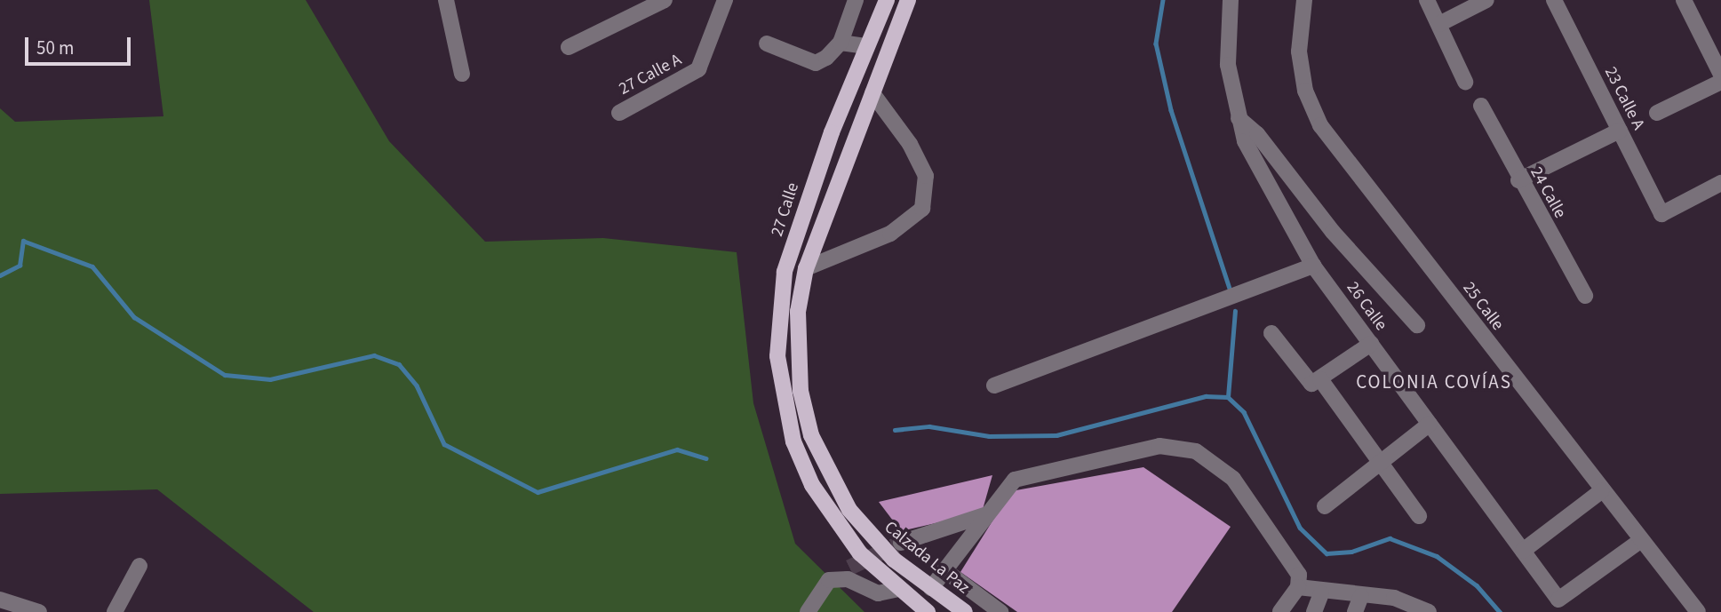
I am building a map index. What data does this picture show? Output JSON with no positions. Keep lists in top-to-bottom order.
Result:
{
  "streets": {
    "main road": ["27 Calle", "Calzada La Paz"],
    "street": [
      "27 Calle A",
      "23 Calle A",
      "24 Calle",
      "26 Calle",
      "25 Calle"
    ]
  },
  "crossings": [
    ["26 Calle", "25 Calle"]
  ],
  "districts": ["COLONIA COVÍAS"],
  "scale_bar": "50 m"
}
